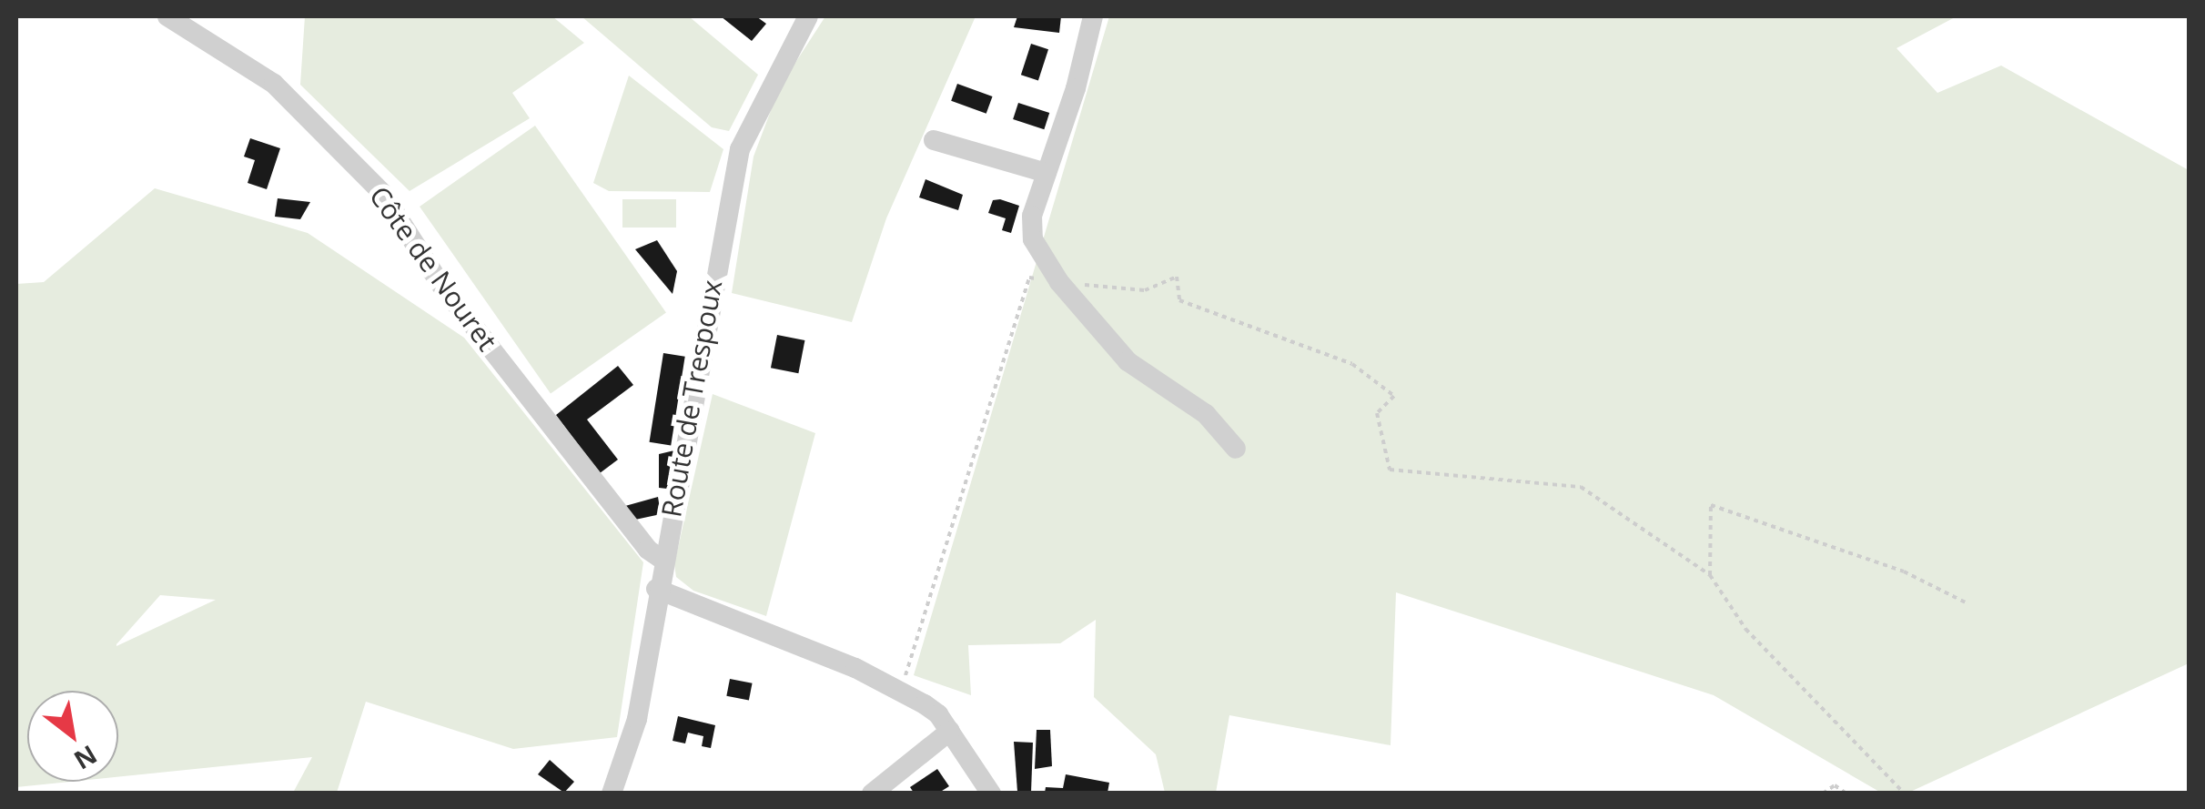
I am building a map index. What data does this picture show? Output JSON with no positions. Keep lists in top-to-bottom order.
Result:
{
  "streets": {
    "street": ["Côte de Nouret", "Route de Trespoux"]
  },
  "crossings": [
    ["Côte de Nouret", "Route de Trespoux"]
  ],
  "north": "bottom right"
}
